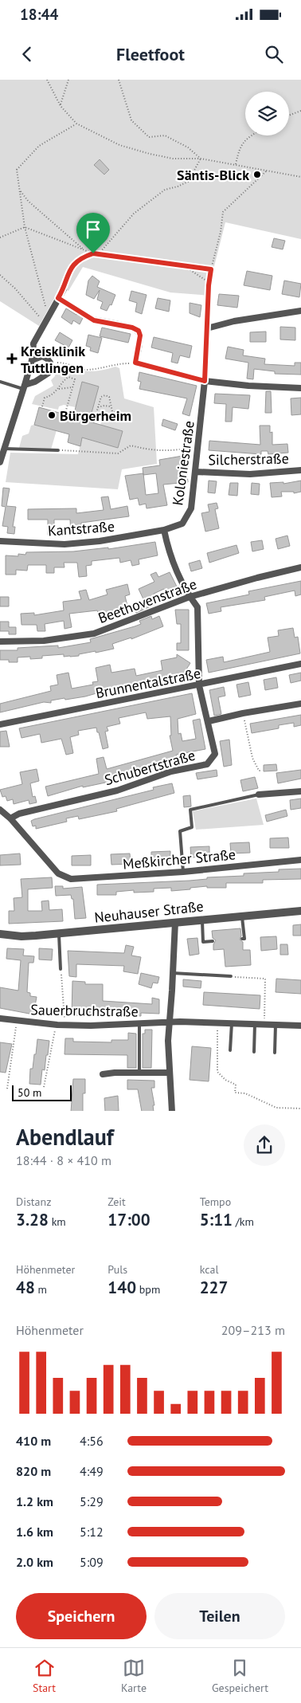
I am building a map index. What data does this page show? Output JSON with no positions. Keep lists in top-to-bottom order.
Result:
{
  "streets": {
    "street": [
      "Silcherstraße",
      "Koloniestraße",
      "Kantstraße",
      "Beethovenstraße",
      "Brunnentalstraße",
      "Schubertstraße",
      "Meßkircher Straße",
      "Neuhauser Straße",
      "Sauerbruchstraße"
    ]
  },
  "crossings": [
    ["Silcherstraße", "Koloniestraße"],
    ["Koloniestraße", "Kantstraße"],
    ["Schubertstraße", "Meßkircher Straße"]
  ],
  "places": {
    "other": ["Säntis-Blick", "Bürgerheim"],
    "health": ["Kreisklinik Tuttlingen"]
  },
  "scale_bar": "50 m",
  "page": {
    "status": "18:44",
    "header": "Fleetfoot",
    "scale": "50 m",
    "heading": ["Abendlauf", "18:44 · 8 × 410 m"],
    "stats": [
      ["Distanz", "3.28 km"],
      ["Zeit", "17:00"],
      ["Tempo", "5:11 /km"],
      ["Höhenmeter", "48 m"],
      ["Puls", "140 bpm"],
      ["kcal", "227"]
    ],
    "chart": ["Höhenmeter", "209–213 m"],
    "list": [
      {
        "name": "410 m",
        "note": "4:56"
      },
      {
        "name": "820 m",
        "note": "4:49"
      },
      {
        "name": "1.2 km",
        "note": "5:29"
      },
      {
        "name": "1.6 km",
        "note": "5:12"
      },
      {
        "name": "2.0 km",
        "note": "5:09"
      }
    ],
    "buttons": ["Speichern", "Teilen"],
    "tabs": ["Start", "Karte", "Gespeichert"]
  }
}
